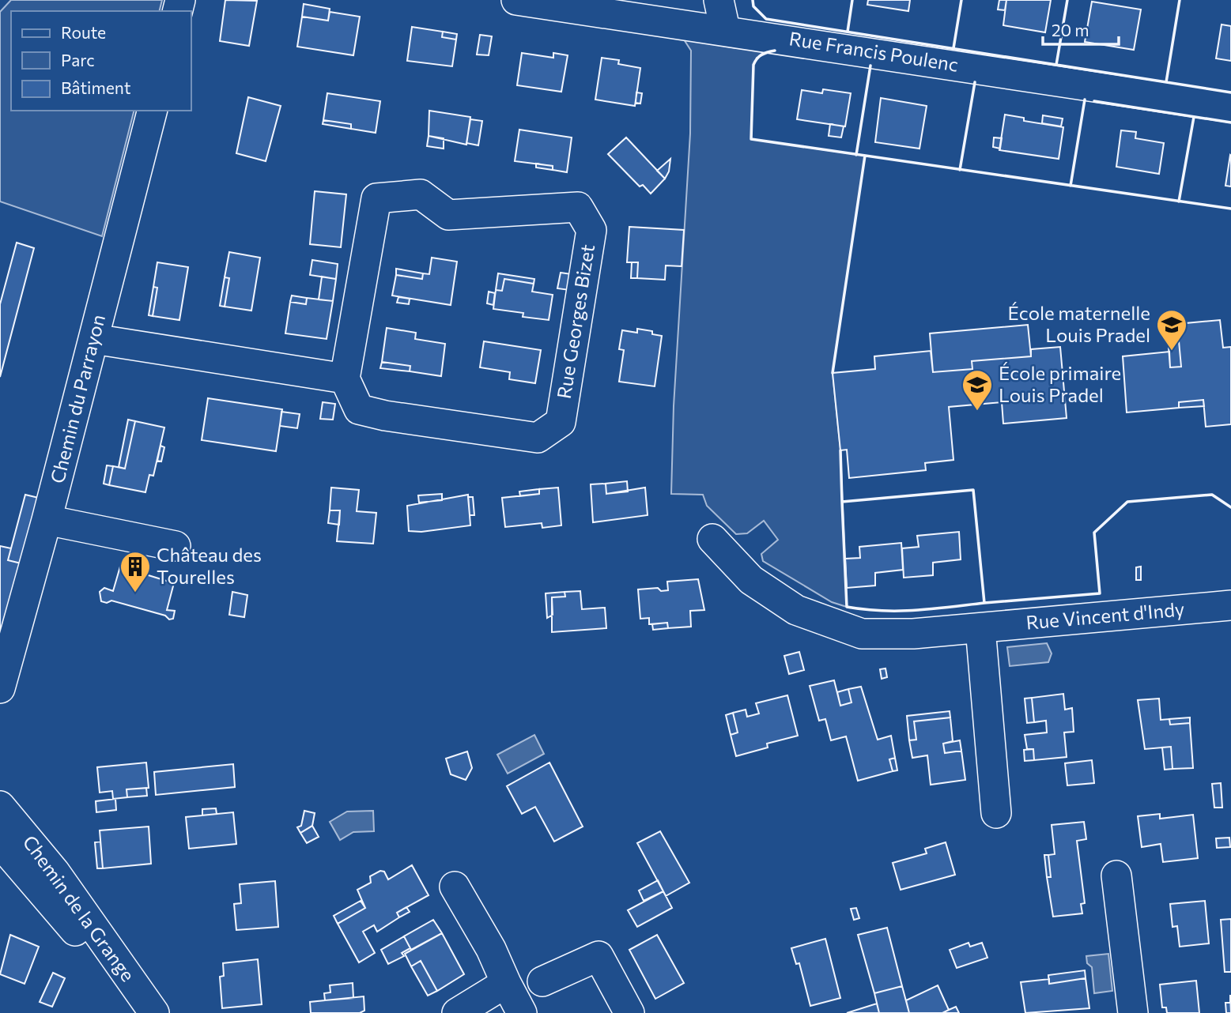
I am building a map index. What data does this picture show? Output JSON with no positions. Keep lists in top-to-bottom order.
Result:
{
  "streets": {
    "street": [
      "Rue Francis Poulenc",
      "Rue Georges Bizet",
      "Chemin du Parrayon",
      "Rue Vincent d'Indy",
      "Chemin de la Grange"
    ]
  },
  "places": {
    "school or university": ["École maternelle Louis Pradel", "École primaire Louis Pradel"],
    "building": ["Château des Tourelles"]
  },
  "legend": ["Route", "Parc", "Bâtiment"],
  "scale_bar": "20 m"
}
